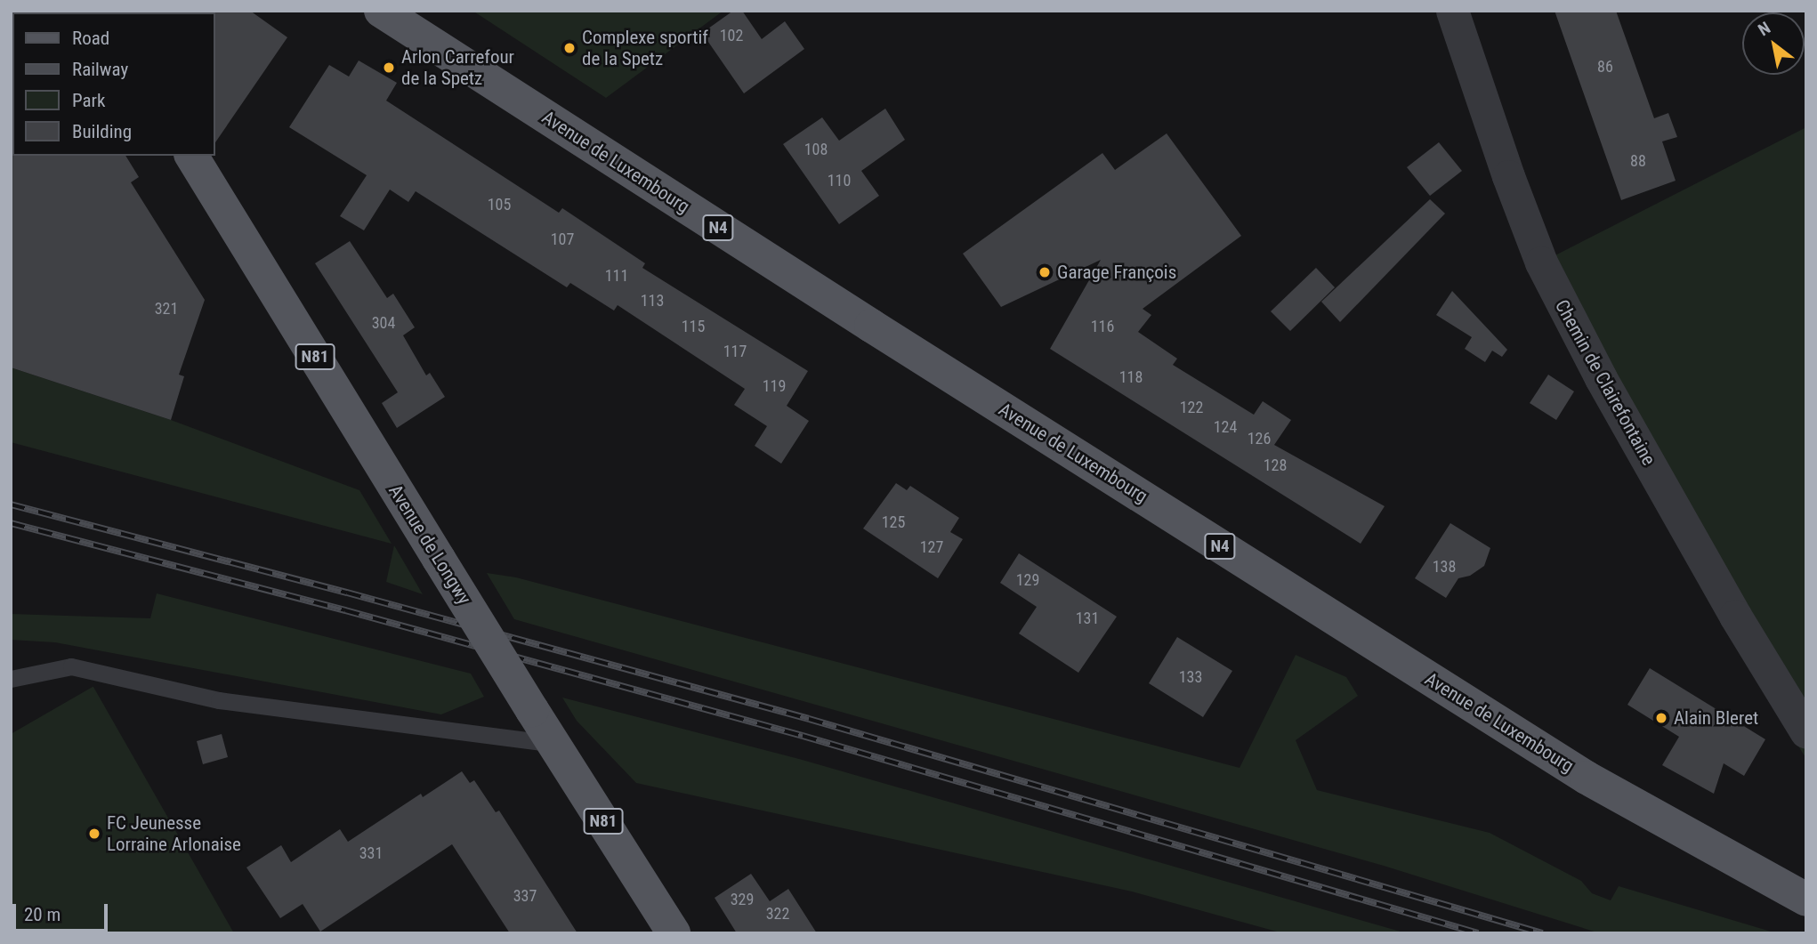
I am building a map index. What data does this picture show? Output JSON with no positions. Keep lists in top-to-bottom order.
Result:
{
  "streets": {
    "main road": [
      "Avenue de Luxembourg",
      "N4",
      "N81",
      "Avenue de Longwy"
    ],
    "street": ["Chemin de Clairefontaine"]
  },
  "places": [
    "Complexe sportif de la Spetz",
    "Arlon Carrefour de la Spetz",
    "Garage François",
    "Alain Bleret",
    "FC Jeunesse Lorraine Arlonaise"
  ],
  "house_numbers": [
    "102",
    "86",
    "108",
    "88",
    "110",
    "105",
    "107",
    "111",
    "113",
    "321",
    "304",
    "115",
    "116",
    "117",
    "118",
    "119",
    "122",
    "124",
    "126",
    "128",
    "125",
    "127",
    "138",
    "129",
    "131",
    "133",
    "331",
    "337",
    "329",
    "322"
  ],
  "legend": [
    "Road",
    "Railway",
    "Park",
    "Building"
  ],
  "scale_bar": "20 m",
  "north": "top left"
}
